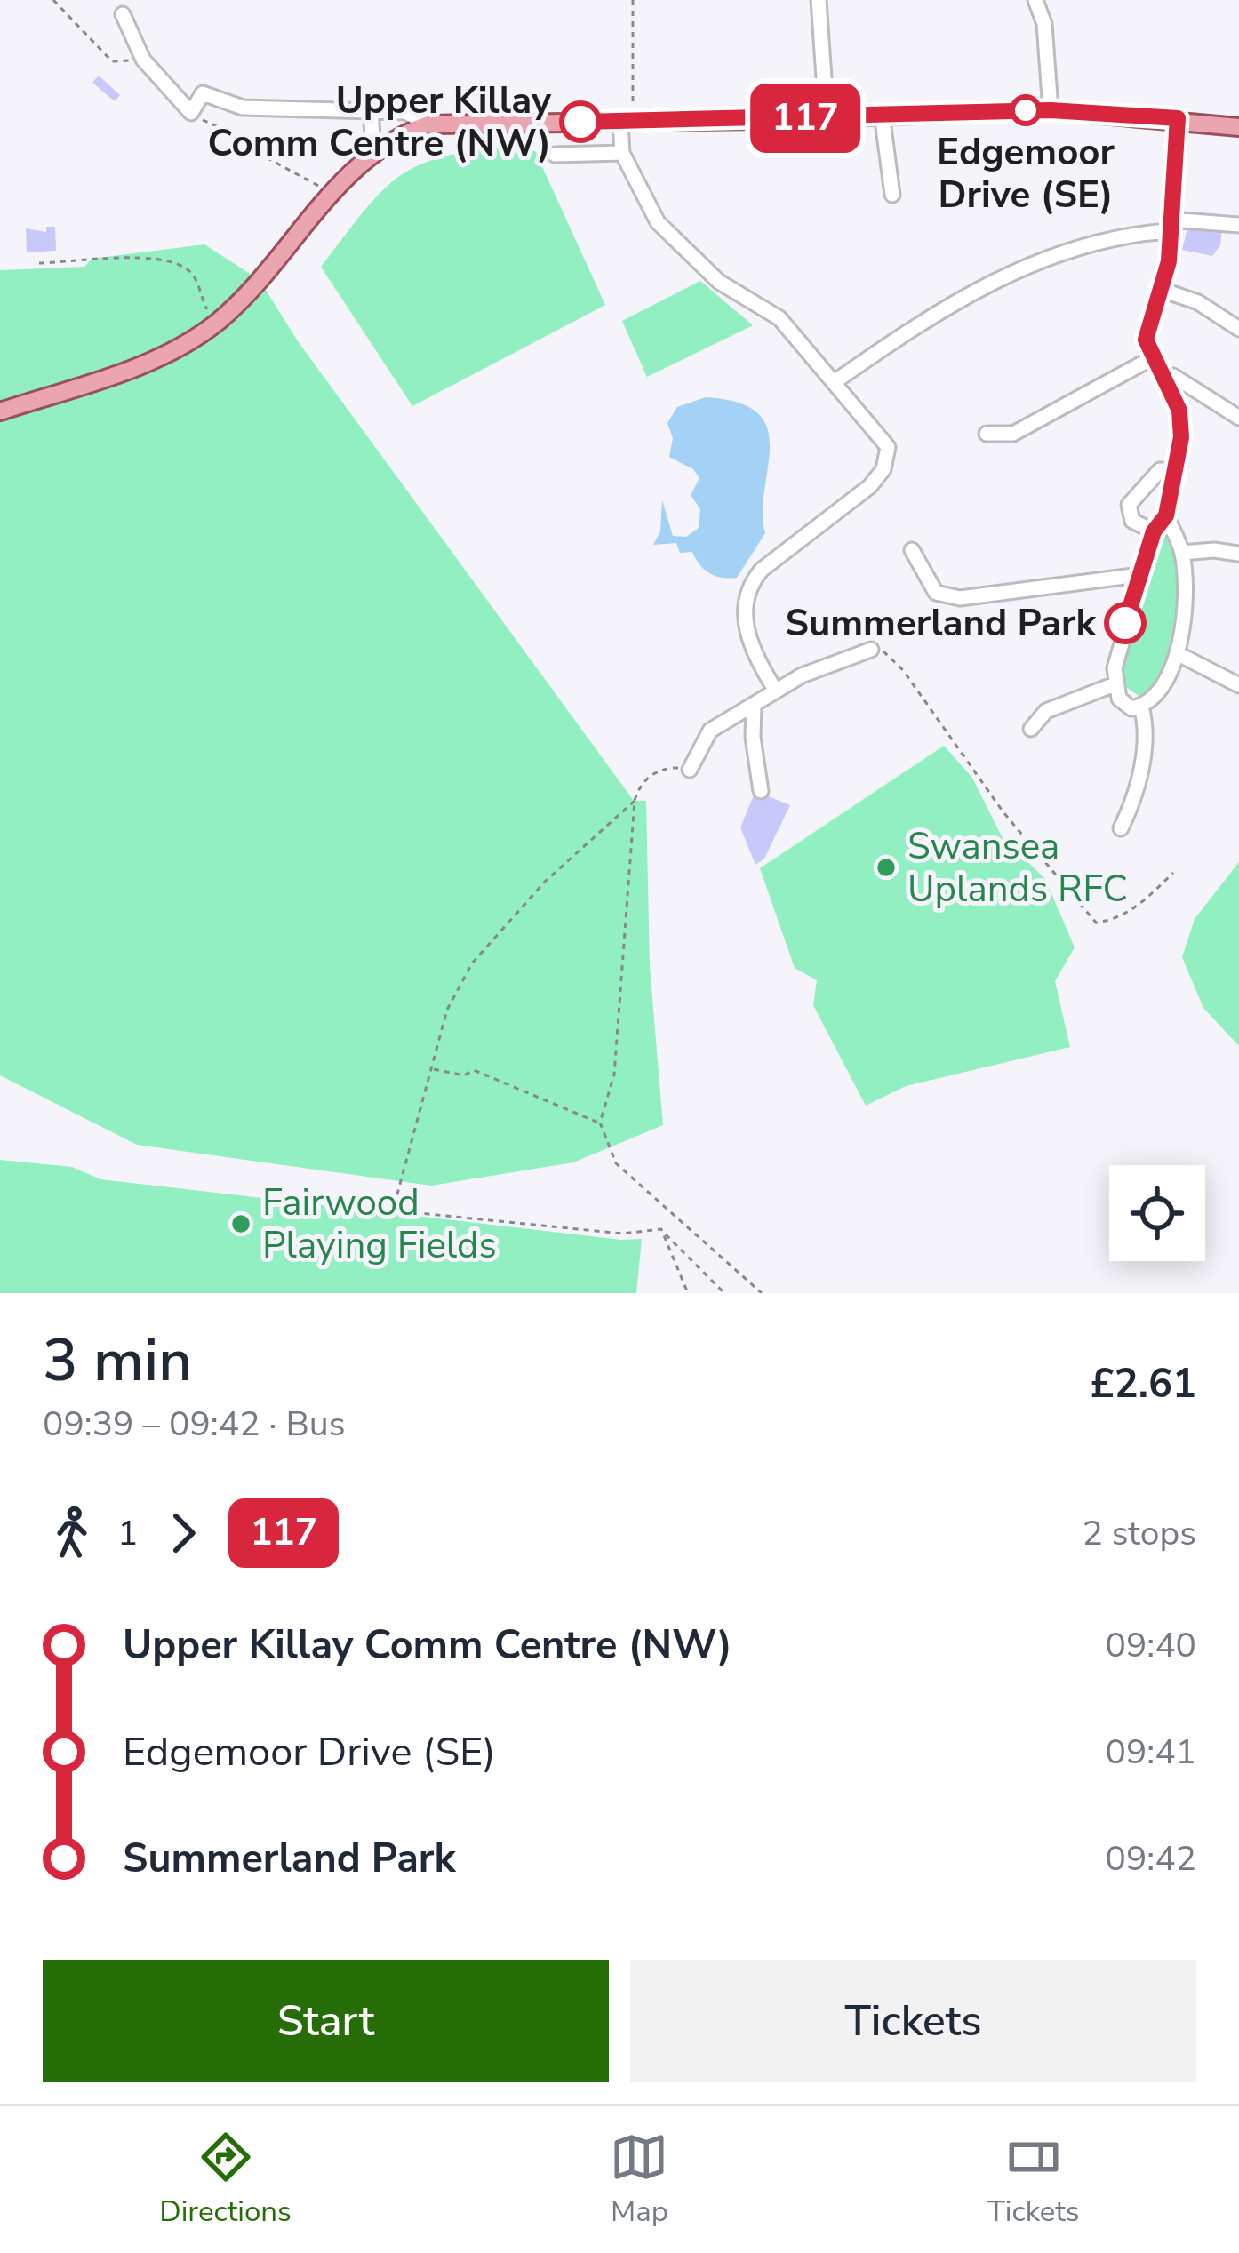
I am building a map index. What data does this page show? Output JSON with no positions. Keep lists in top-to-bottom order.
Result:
{
  "places": [
    "Edgemoor Drive (SE)",
    "Upper Killay Comm Centre (NW)",
    "Summerland Park",
    "Swansea Uplands RFC",
    "Fairwood Playing Fields"
  ],
  "lines": ["bus line 117"],
  "page": {
    "on_map": "117",
    "heading": ["3 min", "09:39 – 09:42 · Bus", "£2.61"],
    "legs": ["1", "117", "2 stops"],
    "list": [
      {
        "name": "Upper Killay Comm Centre (NW)",
        "value": "09:40"
      },
      {
        "name": "Edgemoor Drive (SE)",
        "value": "09:41"
      },
      {
        "name": "Summerland Park",
        "value": "09:42"
      }
    ],
    "buttons": ["Start", "Tickets"],
    "tabs": ["Directions", "Map", "Tickets"]
  }
}
